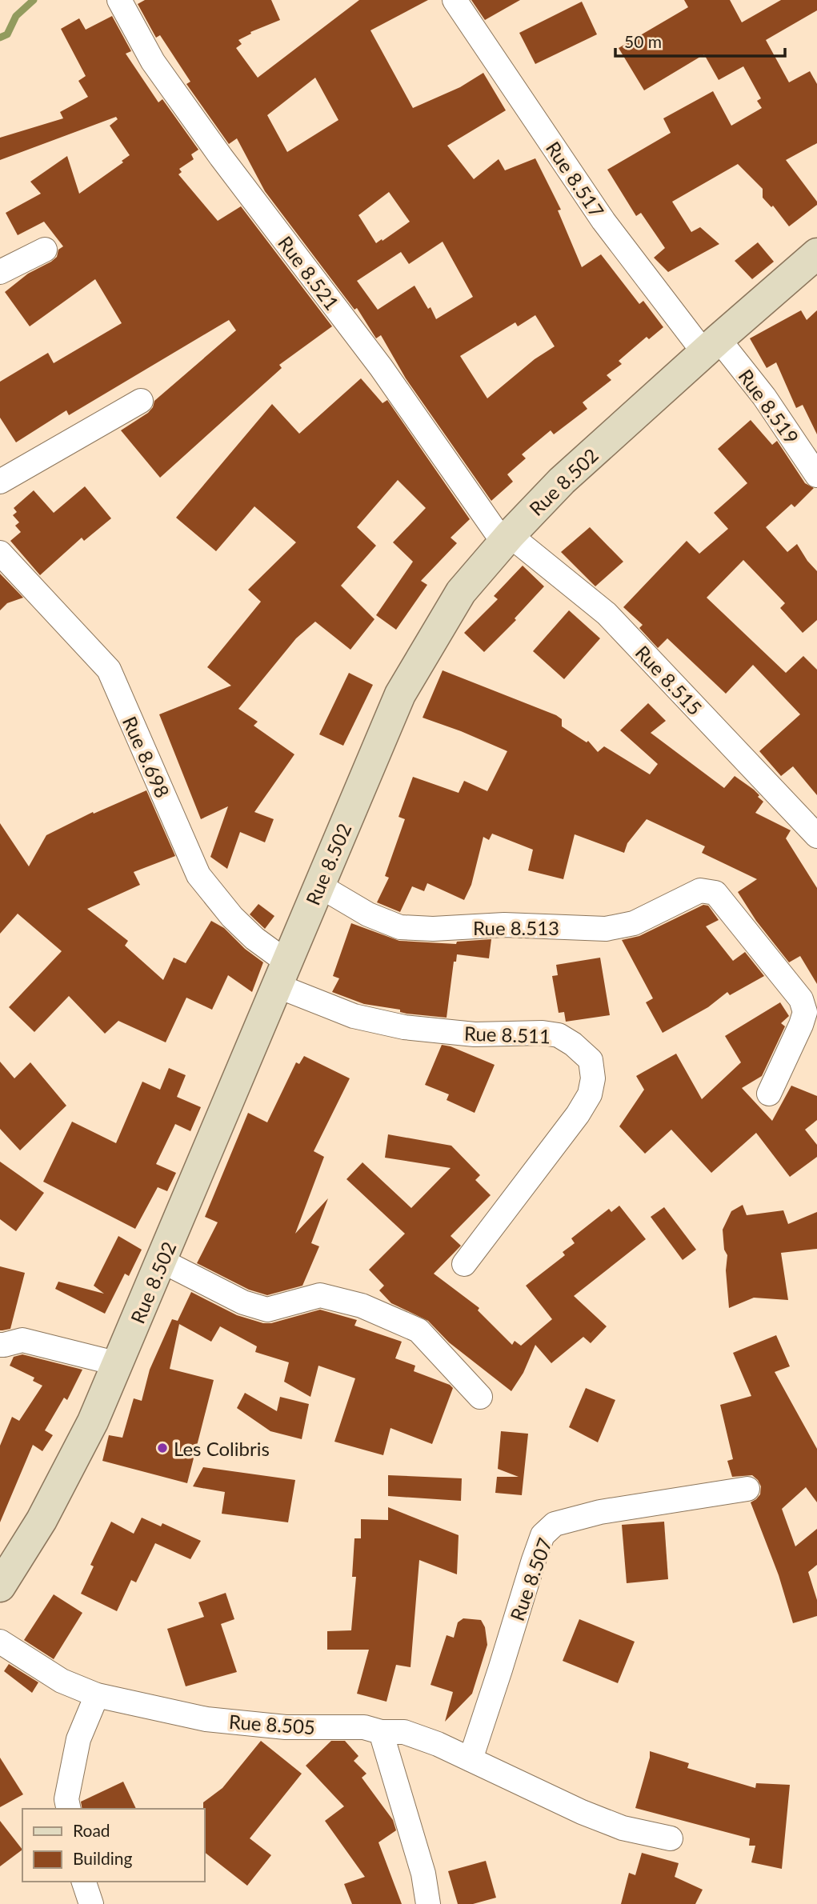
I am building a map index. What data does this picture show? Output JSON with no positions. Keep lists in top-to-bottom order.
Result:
{
  "streets": {
    "main road": ["Rue 8.502"],
    "street": [
      "Rue 8.517",
      "Rue 8.521",
      "Rue 8.519",
      "Rue 8.515",
      "Rue 8.698",
      "Rue 8.513",
      "Rue 8.511",
      "Rue 8.507",
      "Rue 8.505"
    ]
  },
  "crossings": [
    ["Rue 8.517", "Rue 8.519"],
    ["Rue 8.517", "Rue 8.502"],
    ["Rue 8.521", "Rue 8.502"],
    ["Rue 8.521", "Rue 8.515"],
    ["Rue 8.519", "Rue 8.502"],
    ["Rue 8.502", "Rue 8.515"],
    ["Rue 8.502", "Rue 8.698"],
    ["Rue 8.502", "Rue 8.513"],
    ["Rue 8.502", "Rue 8.511"],
    ["Rue 8.698", "Rue 8.511"],
    ["Rue 8.507", "Rue 8.505"]
  ],
  "places": ["Les Colibris"],
  "legend": ["Road", "Building"],
  "scale_bar": "50 m"
}
